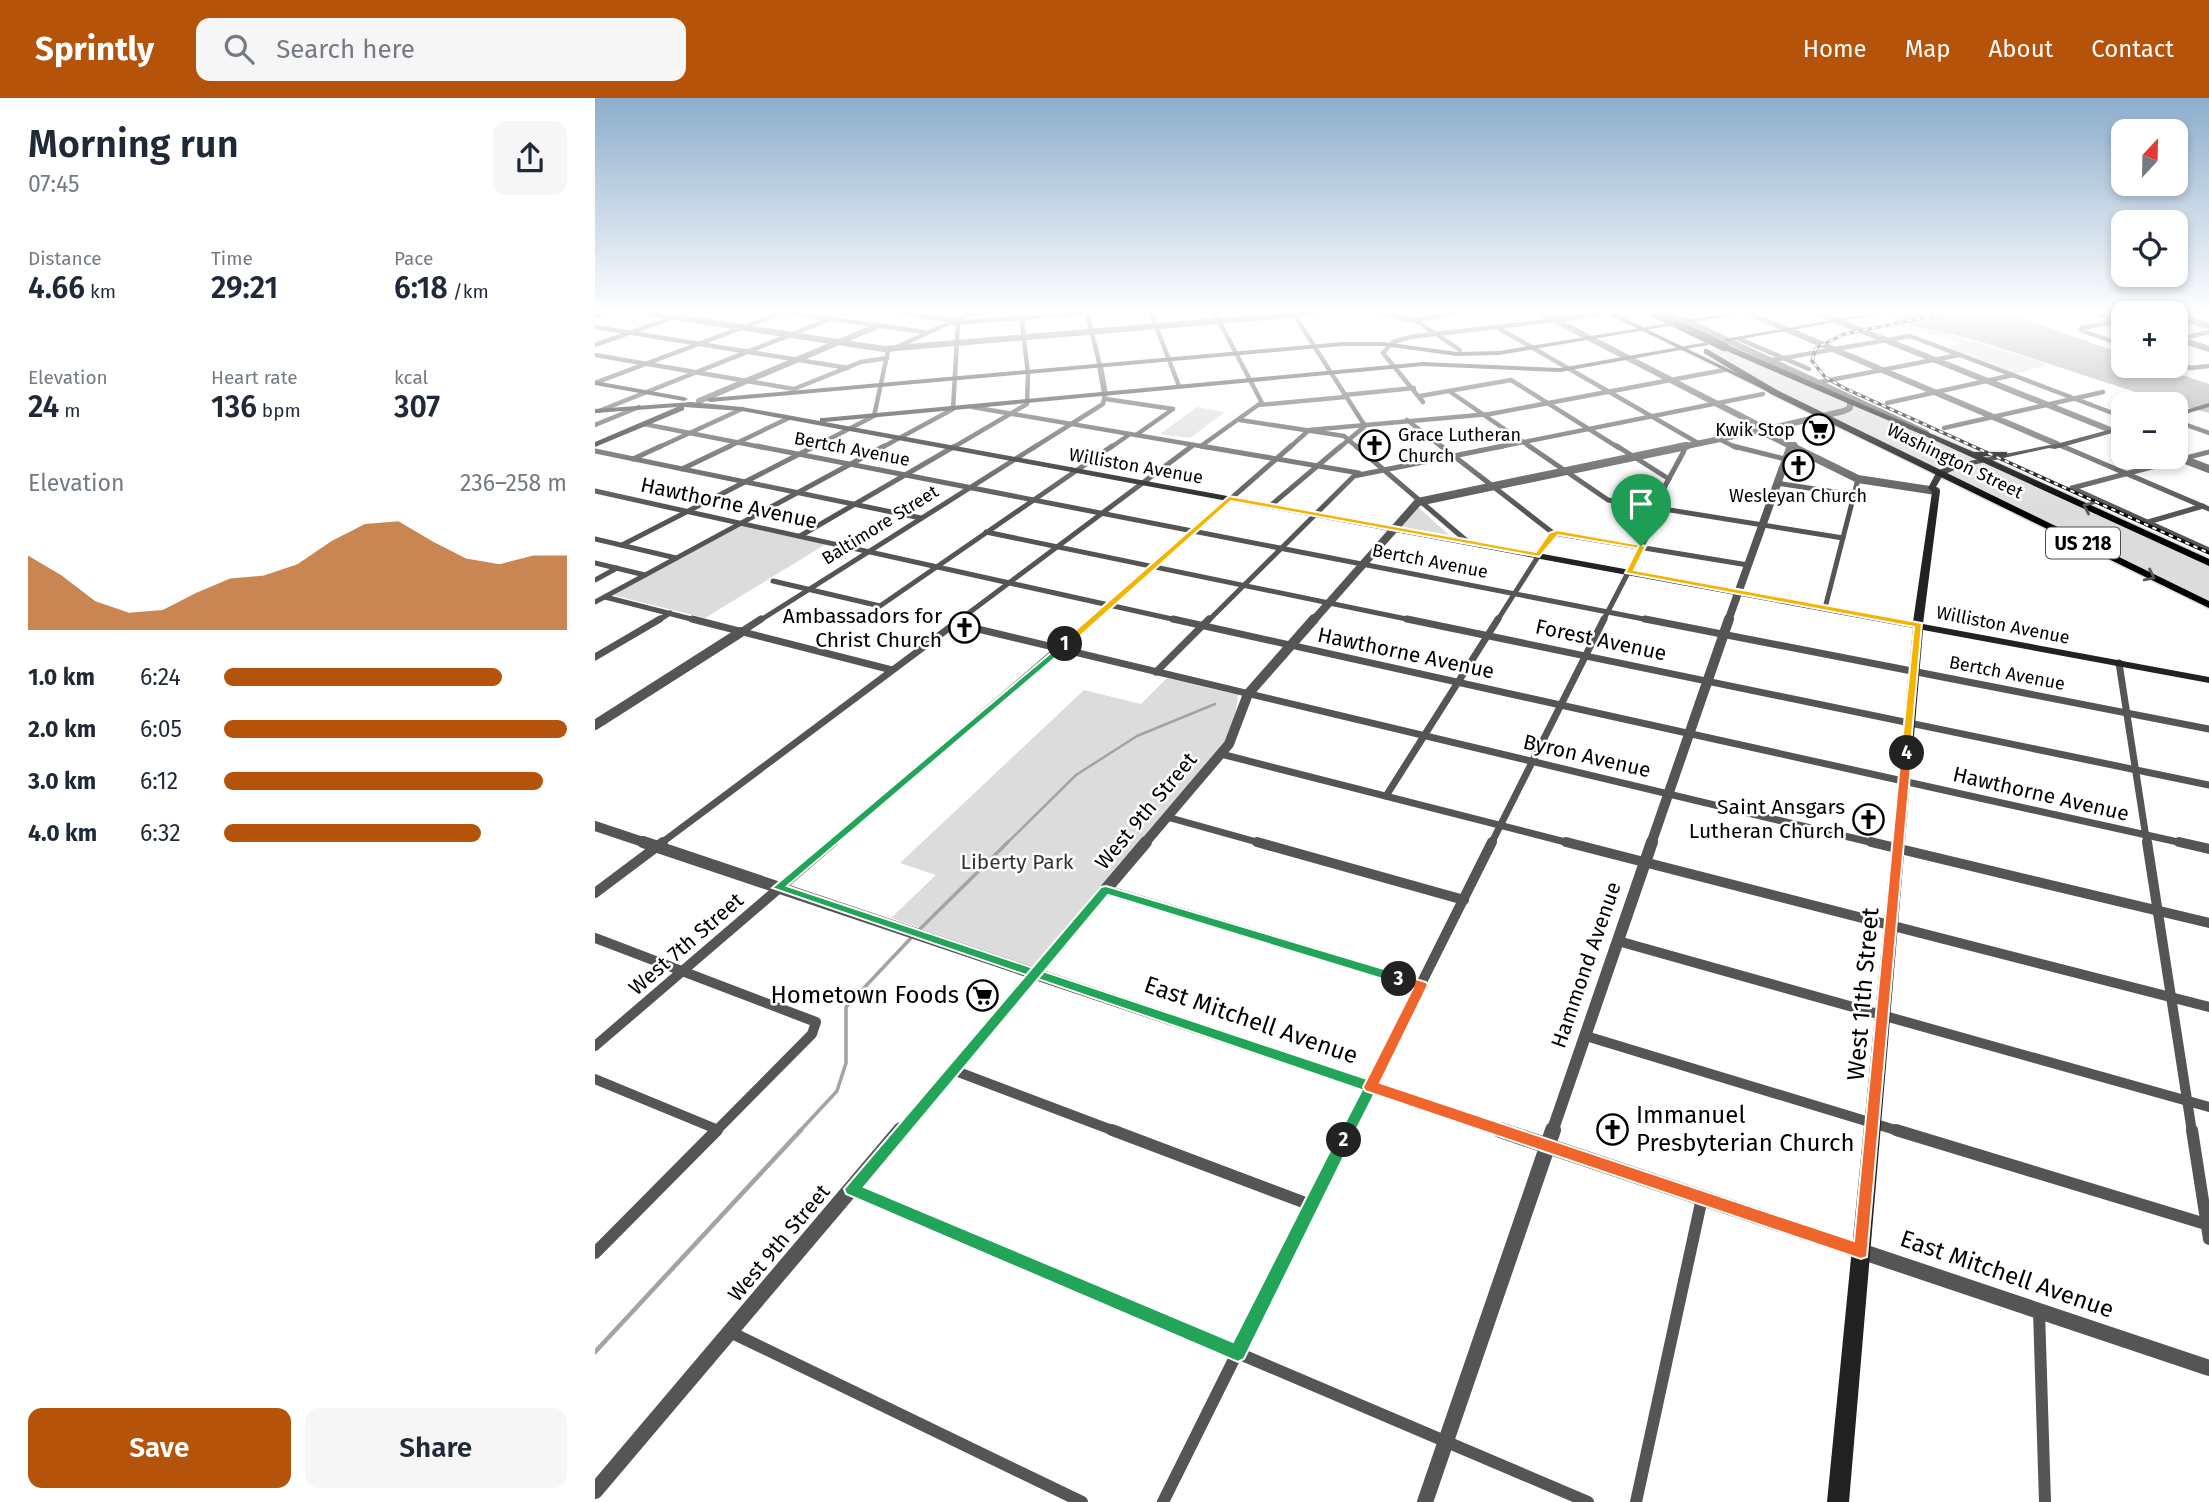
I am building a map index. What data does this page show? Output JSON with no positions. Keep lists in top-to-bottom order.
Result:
{
  "streets": {
    "highway": ["Washington Street", "US 218"],
    "main road": ["Williston Avenue", "West 11th Street"],
    "street": [
      "Bertch Avenue",
      "Hawthorne Avenue",
      "Baltimore Street",
      "Forest Avenue",
      "Byron Avenue",
      "West 9th Street",
      "West 7th Street",
      "Hammond Avenue",
      "East Mitchell Avenue"
    ]
  },
  "crossings": [
    ["Bertch Avenue", "Baltimore Street"],
    ["Bertch Avenue", "West 9th Street"],
    ["Bertch Avenue", "West 7th Street"],
    ["Bertch Avenue", "Hammond Avenue"],
    ["Bertch Avenue", "West 11th Street"],
    ["Washington Street", "US 218"],
    ["Washington Street", "West 9th Street"],
    ["Washington Street", "West 11th Street"],
    ["Williston Avenue", "Baltimore Street"],
    ["Williston Avenue", "West 9th Street"],
    ["Williston Avenue", "West 7th Street"],
    ["Williston Avenue", "Hammond Avenue"],
    ["Williston Avenue", "West 11th Street"],
    ["Hawthorne Avenue", "Baltimore Street"],
    ["Hawthorne Avenue", "West 9th Street"],
    ["Hawthorne Avenue", "West 7th Street"],
    ["Hawthorne Avenue", "Hammond Avenue"],
    ["Hawthorne Avenue", "West 11th Street"],
    ["US 218", "West 9th Street"],
    ["Forest Avenue", "West 9th Street"],
    ["Forest Avenue", "West 7th Street"],
    ["Forest Avenue", "Hammond Avenue"],
    ["Forest Avenue", "West 11th Street"],
    ["Byron Avenue", "West 9th Street"],
    ["Byron Avenue", "West 7th Street"],
    ["Byron Avenue", "Hammond Avenue"],
    ["Byron Avenue", "West 11th Street"],
    ["West 9th Street", "East Mitchell Avenue"],
    ["West 7th Street", "East Mitchell Avenue"],
    ["Hammond Avenue", "East Mitchell Avenue"],
    ["West 11th Street", "East Mitchell Avenue"]
  ],
  "parks": ["Liberty Park"],
  "places": {
    "supermarket": ["Kwik Stop", "Hometown Foods"],
    "church": [
      "Grace Lutheran Church",
      "Wesleyan Church",
      "Ambassadors for Christ Church",
      "Saint Ansgars Lutheran Church",
      "Immanuel Presbyterian Church"
    ]
  },
  "north": "top",
  "page": {
    "header": "Sprintly",
    "search": "Search here",
    "nav": [
      "Home",
      "Map",
      "About",
      "Contact"
    ],
    "heading": ["Morning run", "07:45"],
    "map_buttons": ["+", "−"],
    "stats": [
      ["Distance", "4.66 km"],
      ["Time", "29:21"],
      ["Pace", "6:18 /km"],
      ["Elevation", "24 m"],
      ["Heart rate", "136 bpm"],
      ["kcal", "307"]
    ],
    "chart": ["Elevation", "236–258 m"],
    "pins": [
      "1",
      "4",
      "3",
      "2"
    ],
    "list": [
      {
        "name": "1.0 km",
        "note": "6:24"
      },
      {
        "name": "2.0 km",
        "note": "6:05"
      },
      {
        "name": "3.0 km",
        "note": "6:12"
      },
      {
        "name": "4.0 km",
        "note": "6:32"
      }
    ],
    "buttons": ["Save", "Share"]
  }
}
